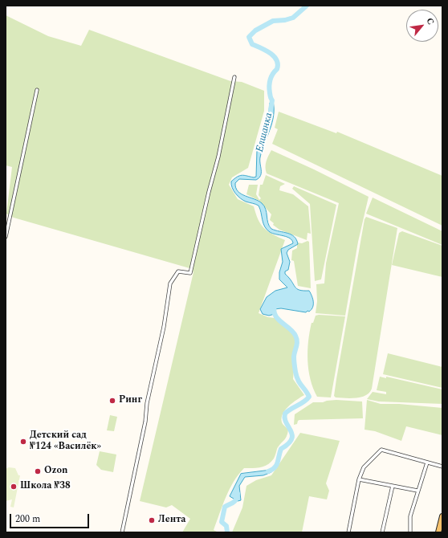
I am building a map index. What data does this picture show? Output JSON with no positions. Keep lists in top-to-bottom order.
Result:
{
  "water": ["Елшанка"],
  "places": [
    "Ринг",
    "Детский сад №124 «Василёк»",
    "Ozon",
    "Школа №38",
    "Лента"
  ],
  "scale_bar": "200 m",
  "north": "top right"
}
